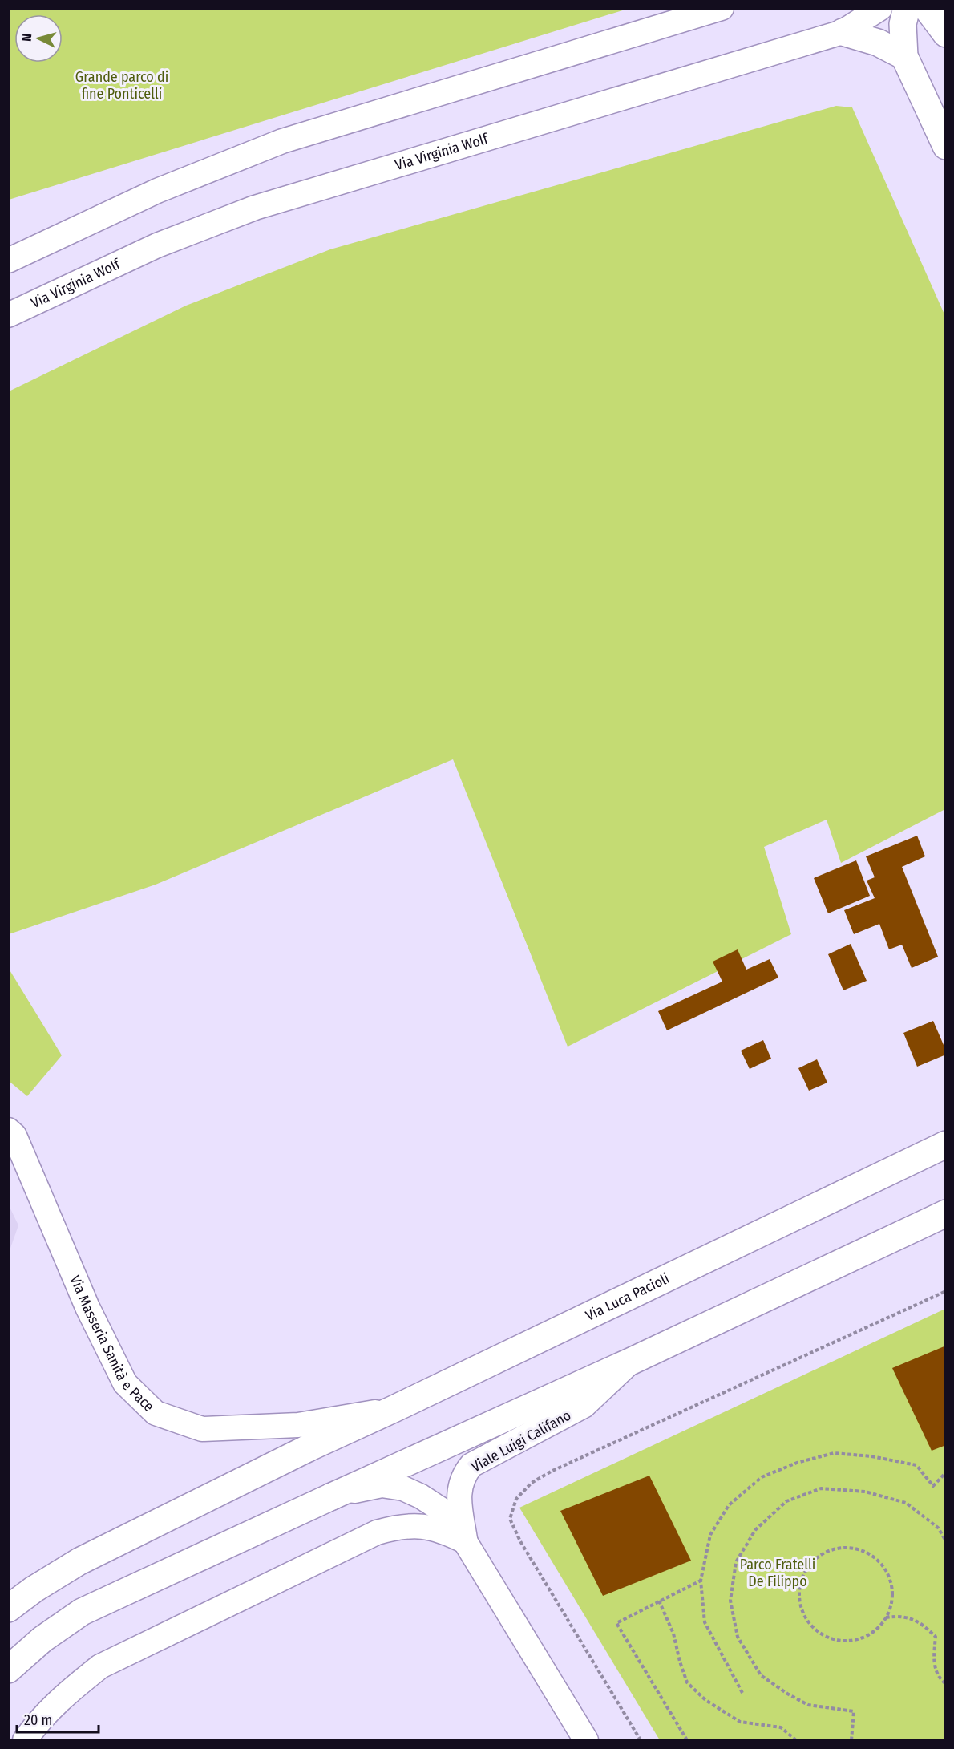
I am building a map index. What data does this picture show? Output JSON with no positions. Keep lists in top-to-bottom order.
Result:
{
  "streets": {
    "main road": ["Via Luca Pacioli"],
    "street": ["Via Virginia Wolf", "Via Masseria Sanità e Pace", "Viale Luigi Califano"]
  },
  "crossings": [
    ["Via Luca Pacioli", "Via Masseria Sanità e Pace"]
  ],
  "parks": ["Grande parco di fine Ponticelli", "Parco Fratelli De Filippo"],
  "scale_bar": "20 m",
  "north": "left"
}
